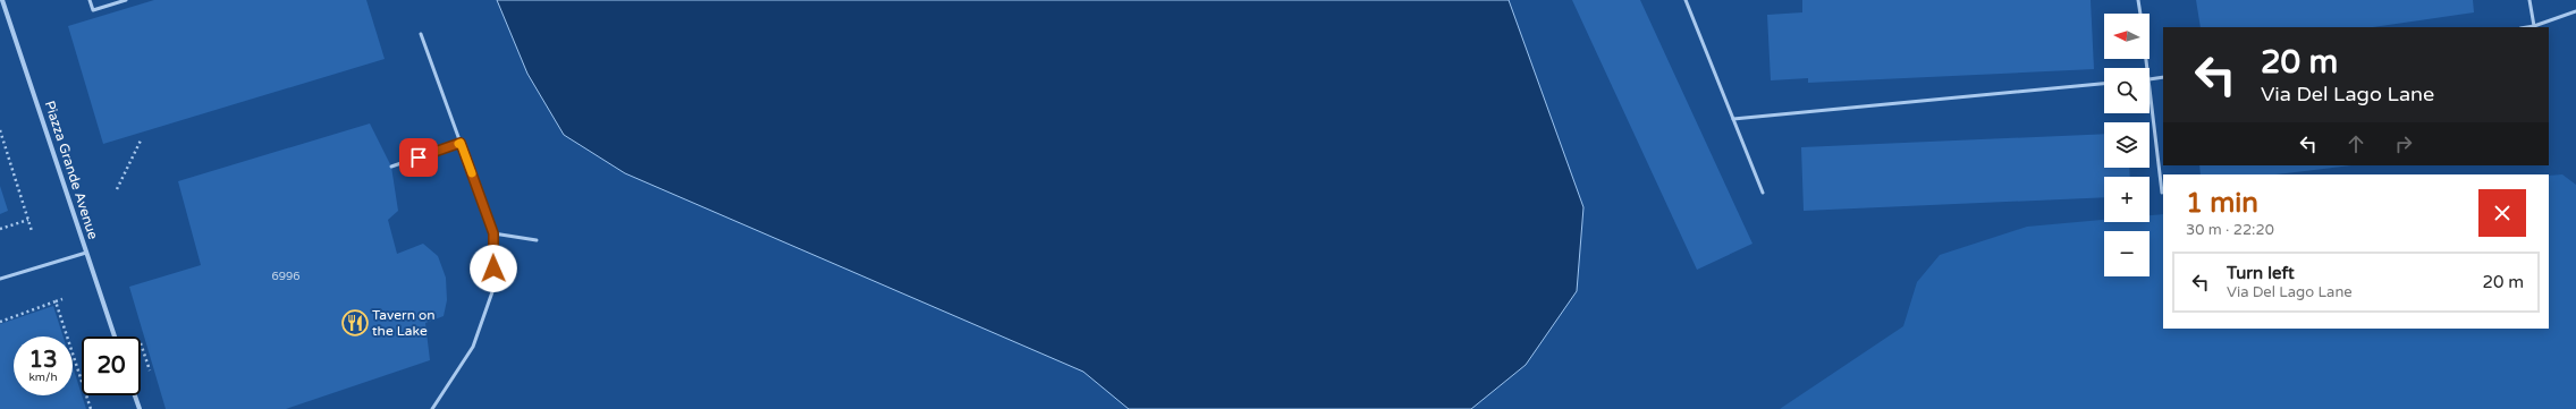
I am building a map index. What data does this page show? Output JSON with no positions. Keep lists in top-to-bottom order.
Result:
{
  "streets": {
    "street": ["Piazza Grande Avenue"]
  },
  "places": {
    "restaurant": ["Tavern on the Lake"]
  },
  "house_numbers": ["6996"],
  "north": "left",
  "page": {
    "map_buttons": ["+", "−"],
    "turn": ["20 m", "Via Del Lago Lane"],
    "heading": ["1 min", "30 m · 22:20"],
    "list": [
      {
        "name": "Turn left",
        "note": "Via Del Lago Lane",
        "value": "20 m"
      }
    ],
    "speed": "13 km/h",
    "limit": "20"
  }
}
